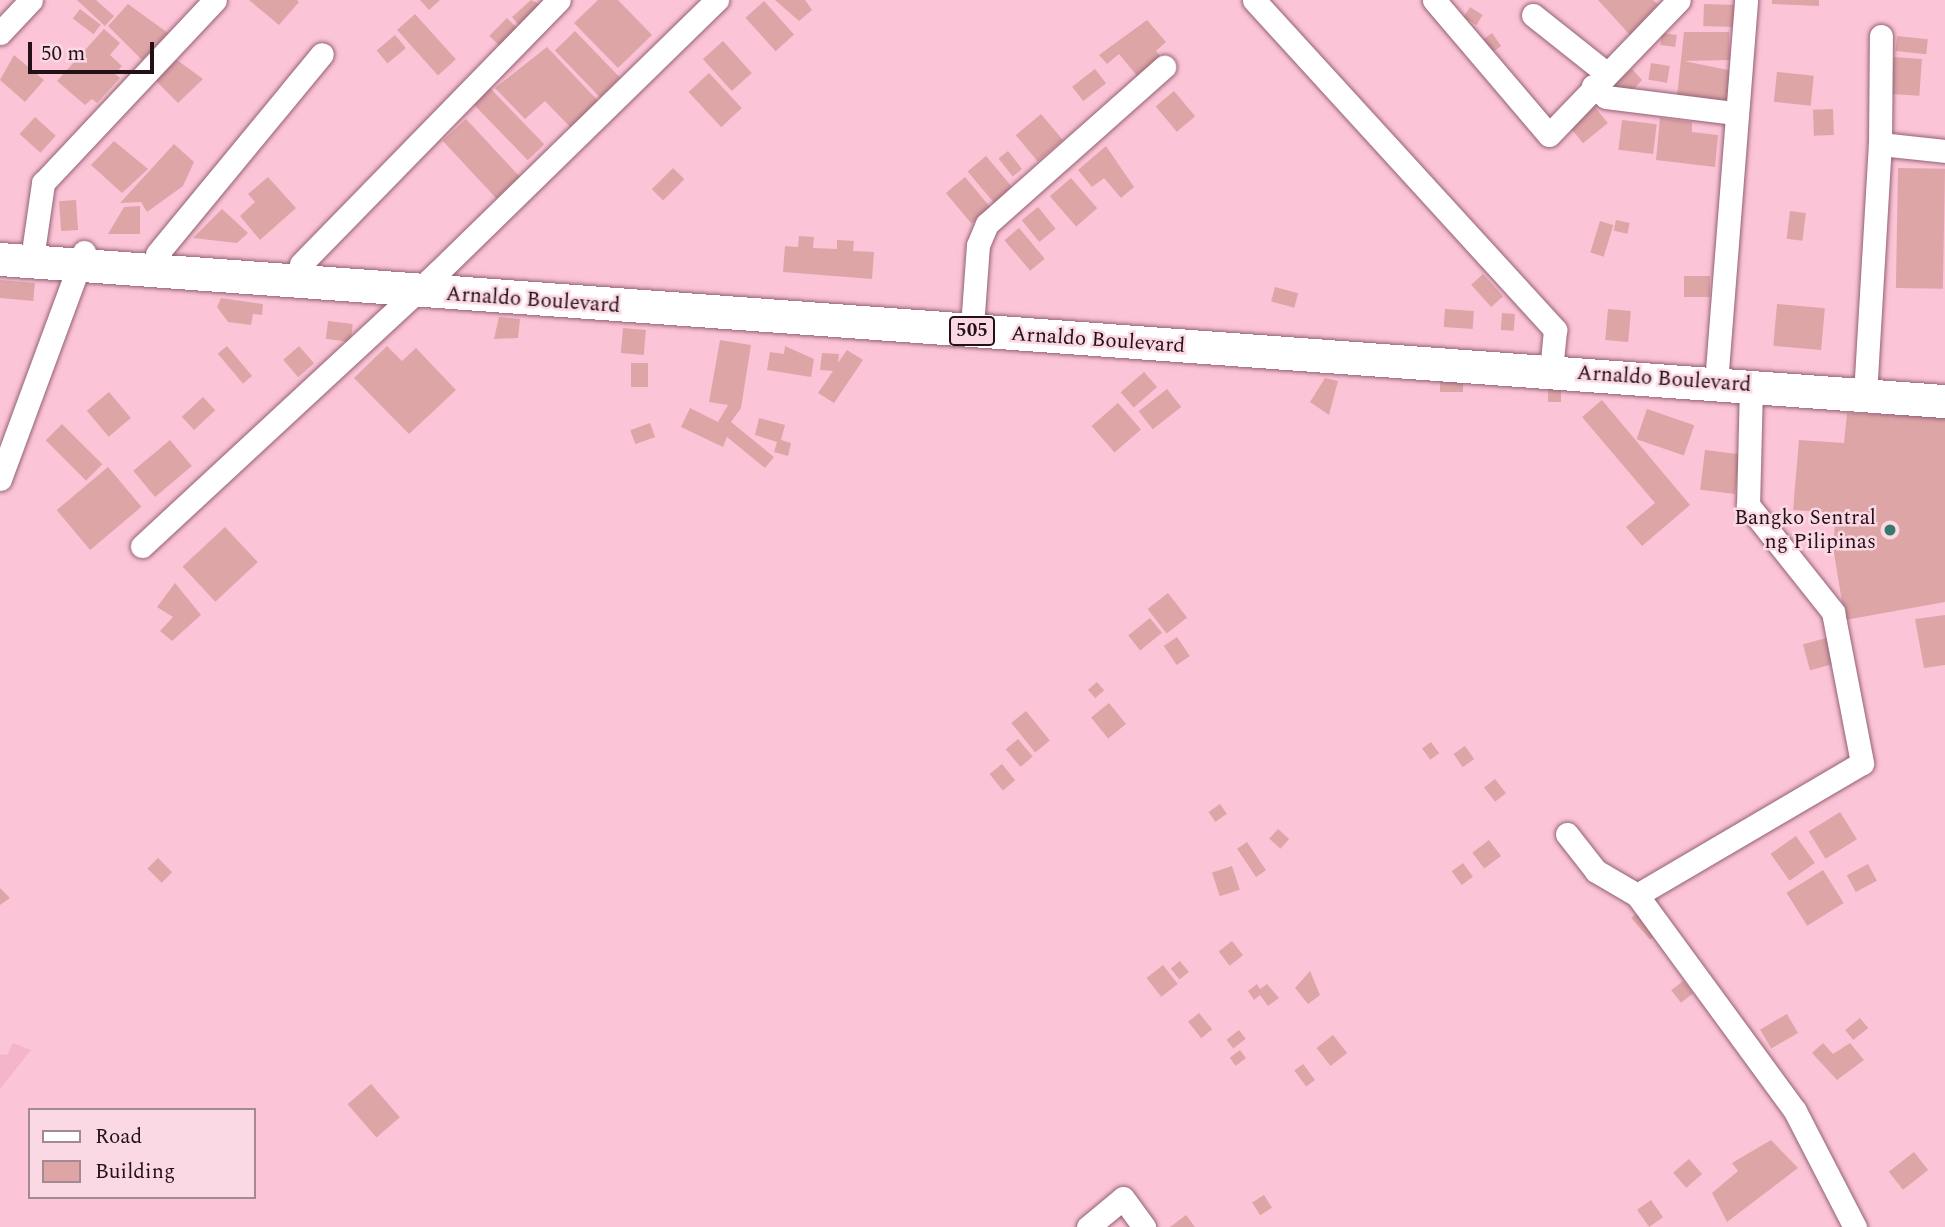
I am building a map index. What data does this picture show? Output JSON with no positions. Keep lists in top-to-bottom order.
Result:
{
  "streets": {
    "highway": ["Arnaldo Boulevard", "505"]
  },
  "places": ["Bangko Sentral ng Pilipinas"],
  "legend": ["Road", "Building"],
  "scale_bar": "50 m"
}
